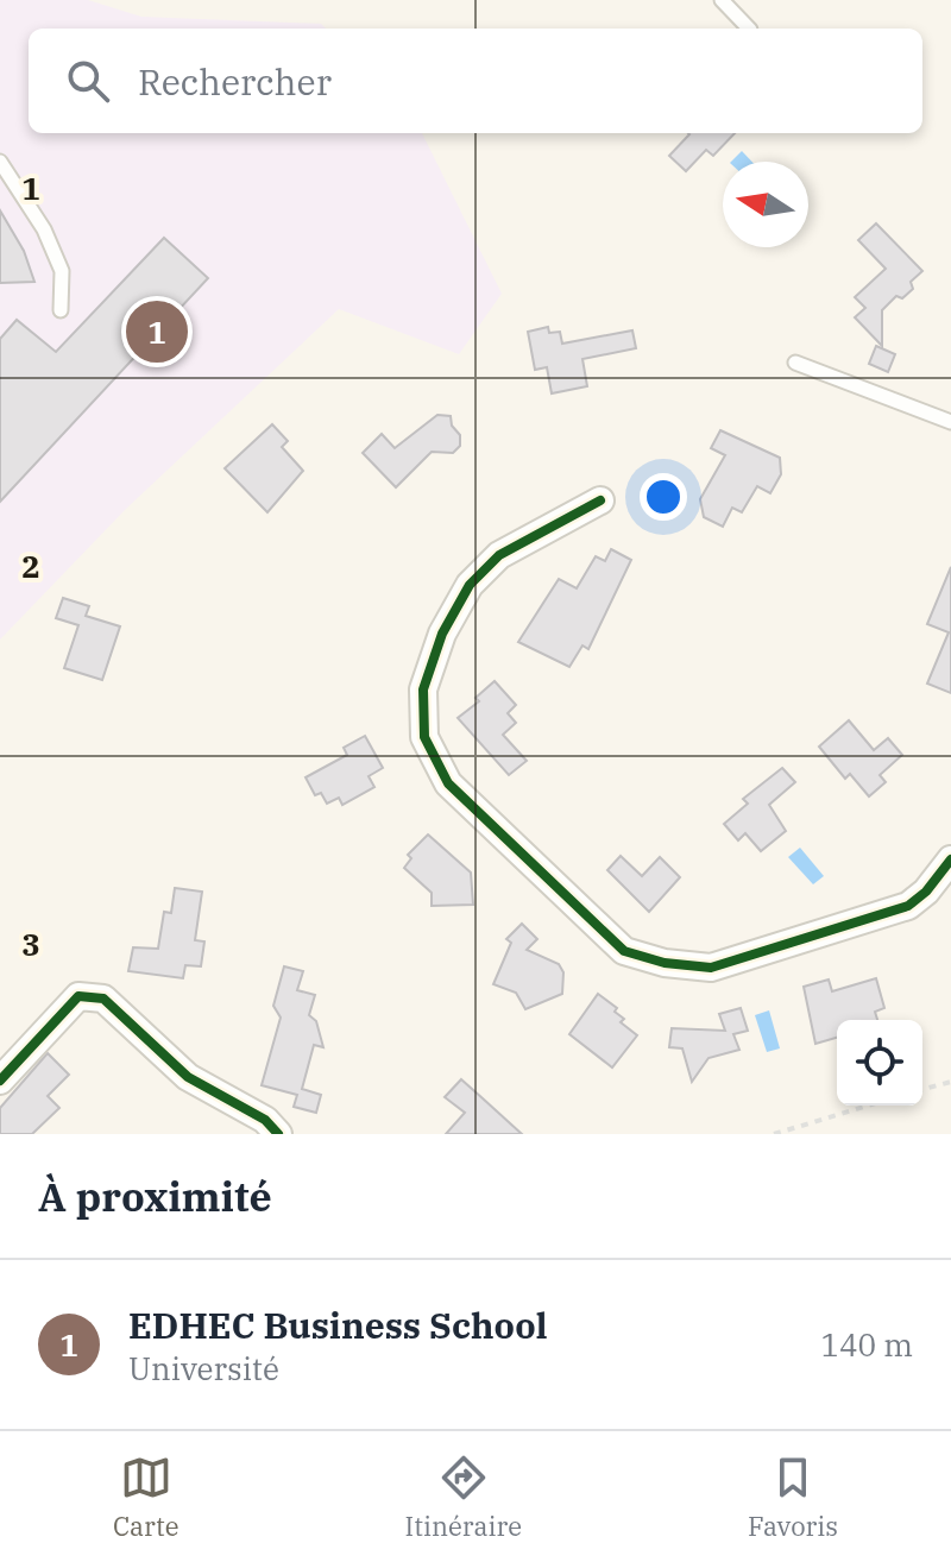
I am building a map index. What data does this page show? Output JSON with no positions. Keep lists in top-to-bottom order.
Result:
{
  "north": "left",
  "page": {
    "search": "Rechercher",
    "pins": "1",
    "heading": "À proximité",
    "list": [
      {
        "mark": "1",
        "name": "EDHEC Business School",
        "note": "Université",
        "value": "140 m"
      }
    ],
    "nav": ["Carte", "Itinéraire", "Favoris"]
  },
  "grid": {
    "rows": ["1", "2", "3"]
  }
}
